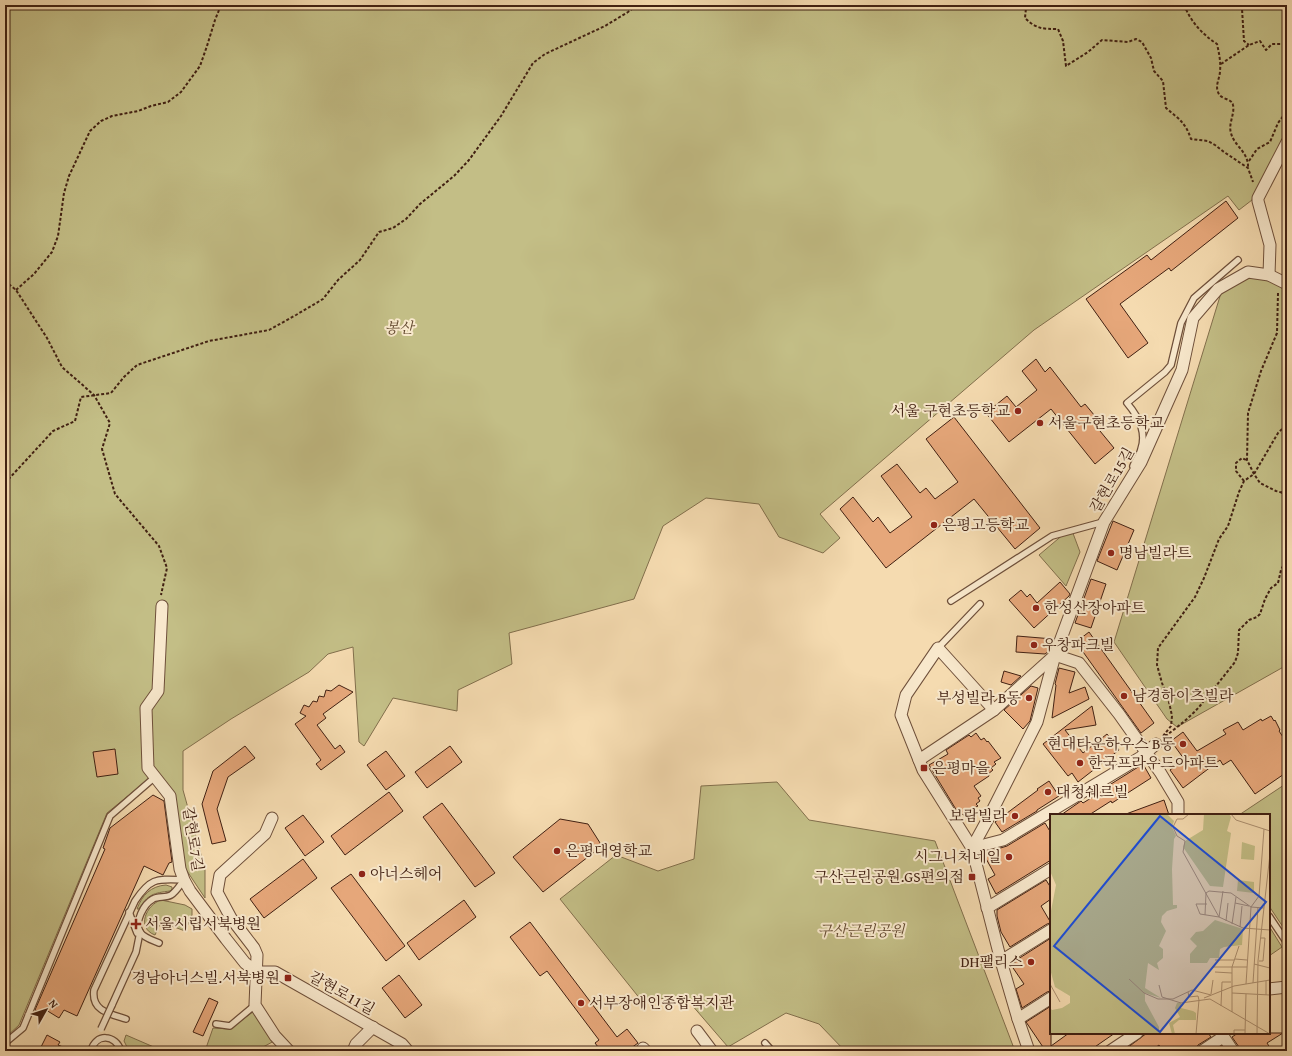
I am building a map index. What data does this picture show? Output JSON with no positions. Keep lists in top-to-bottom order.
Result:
{
  "streets": {
    "street": ["갈현로15길", "갈현로7길", "갈현로11길"]
  },
  "crossings": [
    ["갈현로7길", "갈현로11길"]
  ],
  "parks": ["봉산", "구산근린공원"],
  "places": {
    "other": [
      "서울 구현초등학교",
      "서울구현초등학교",
      "은평고등학교",
      "명남빌라트",
      "한성산장아파트",
      "우창파크빌",
      "남경하이츠빌라",
      "부성빌라 B동",
      "현대타운하우스 B동",
      "한국프라우드아파트",
      "대청쉐르빌",
      "보람빌라",
      "은평대영학교",
      "시그니처네일",
      "아너스헤어",
      "DH팰리스",
      "서부장애인종합복지관"
    ],
    "transit": ["은평마을", "구산근린공원.GS편의점", "경남아너스빌.서북병원"],
    "health": ["서울시립서북병원"]
  },
  "north": "top right"
}
